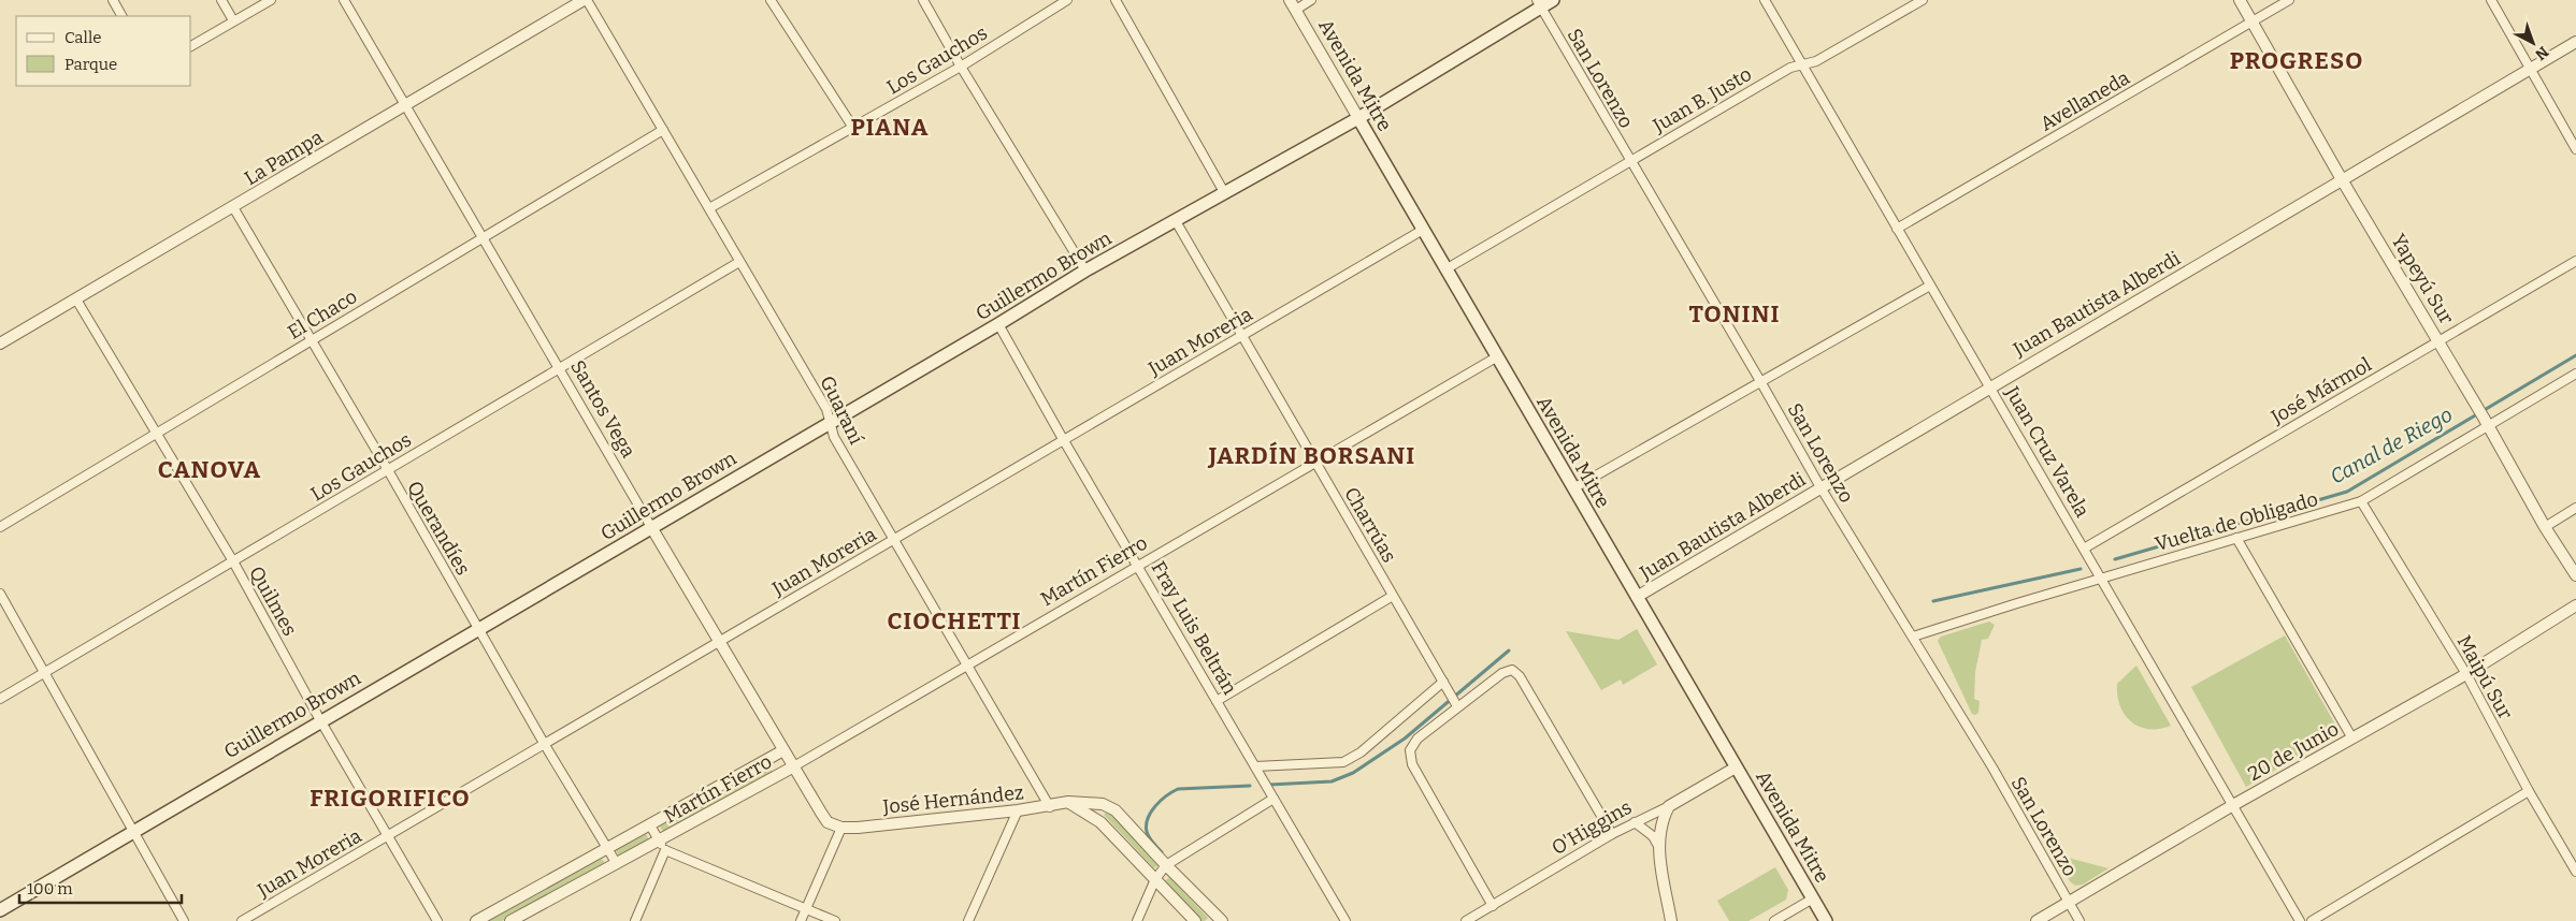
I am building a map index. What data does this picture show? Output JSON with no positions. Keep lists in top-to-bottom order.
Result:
{
  "streets": {
    "main road": ["Avenida Mitre", "Guillermo Brown"],
    "street": [
      "Los Gauchos",
      "San Lorenzo",
      "Juan B. Justo",
      "Avellaneda",
      "La Pampa",
      "Yapeyú Sur",
      "Juan Bautista Alberdi",
      "El Chaco",
      "Juan Moreria",
      "José Mármol",
      "Santos Vega",
      "Guaraní",
      "Juan Cruz Varela",
      "Vuelta de Obligado",
      "Charrúas",
      "Querandíes",
      "Martín Fierro",
      "Quilmes",
      "Fray Luis Beltrán",
      "Maipú Sur",
      "20 de Junio",
      "José Hernández",
      "O'Higgins"
    ]
  },
  "crossings": [
    ["Los Gauchos", "Santos Vega"],
    ["Los Gauchos", "Guaraní"],
    ["Los Gauchos", "Querandíes"],
    ["Los Gauchos", "Quilmes"],
    ["Avenida Mitre", "Juan B. Justo"],
    ["Avenida Mitre", "Guillermo Brown"],
    ["Avenida Mitre", "Juan Bautista Alberdi"],
    ["Avenida Mitre", "Juan Moreria"],
    ["Avenida Mitre", "Martín Fierro"],
    ["Avenida Mitre", "O'Higgins"],
    ["San Lorenzo", "Juan B. Justo"],
    ["San Lorenzo", "Guillermo Brown"],
    ["San Lorenzo", "Juan Bautista Alberdi"],
    ["San Lorenzo", "Vuelta de Obligado"],
    ["San Lorenzo", "20 de Junio"],
    ["Juan B. Justo", "Juan Cruz Varela"],
    ["Avellaneda", "Yapeyú Sur"],
    ["Avellaneda", "Juan Cruz Varela"],
    ["La Pampa", "Santos Vega"],
    ["La Pampa", "Guaraní"],
    ["La Pampa", "Querandíes"],
    ["La Pampa", "Quilmes"],
    ["Guillermo Brown", "Santos Vega"],
    ["Guillermo Brown", "Guaraní"],
    ["Guillermo Brown", "Charrúas"],
    ["Guillermo Brown", "Querandíes"],
    ["Guillermo Brown", "Quilmes"],
    ["Guillermo Brown", "Fray Luis Beltrán"],
    ["Yapeyú Sur", "Juan Bautista Alberdi"],
    ["Yapeyú Sur", "José Mármol"],
    ["Yapeyú Sur", "Vuelta de Obligado"],
    ["Juan Bautista Alberdi", "Juan Cruz Varela"],
    ["El Chaco", "Santos Vega"],
    ["El Chaco", "Guaraní"],
    ["El Chaco", "Querandíes"],
    ["El Chaco", "Quilmes"],
    ["Juan Moreria", "Santos Vega"],
    ["Juan Moreria", "Guaraní"],
    ["Juan Moreria", "Charrúas"],
    ["Juan Moreria", "Querandíes"],
    ["Juan Moreria", "Quilmes"],
    ["Juan Moreria", "Fray Luis Beltrán"],
    ["José Mármol", "Juan Cruz Varela"],
    ["Santos Vega", "Martín Fierro"],
    ["Santos Vega", "José Hernández"],
    ["Guaraní", "Martín Fierro"],
    ["Guaraní", "José Hernández"],
    ["Juan Cruz Varela", "Vuelta de Obligado"],
    ["Juan Cruz Varela", "20 de Junio"],
    ["Vuelta de Obligado", "Maipú Sur"],
    ["Charrúas", "Martín Fierro"],
    ["Querandíes", "Martín Fierro"],
    ["Martín Fierro", "Fray Luis Beltrán"],
    ["Maipú Sur", "20 de Junio"]
  ],
  "districts": [
    "PROGRESO",
    "PIANA",
    "TONINI",
    "JARDÍN BORSANI",
    "CANOVA",
    "CIOCHETTI",
    "FRIGORIFICO"
  ],
  "water": ["Canal de Riego"],
  "legend": ["Calle", "Parque"],
  "scale_bar": "100 m",
  "north": "bottom right"
}
